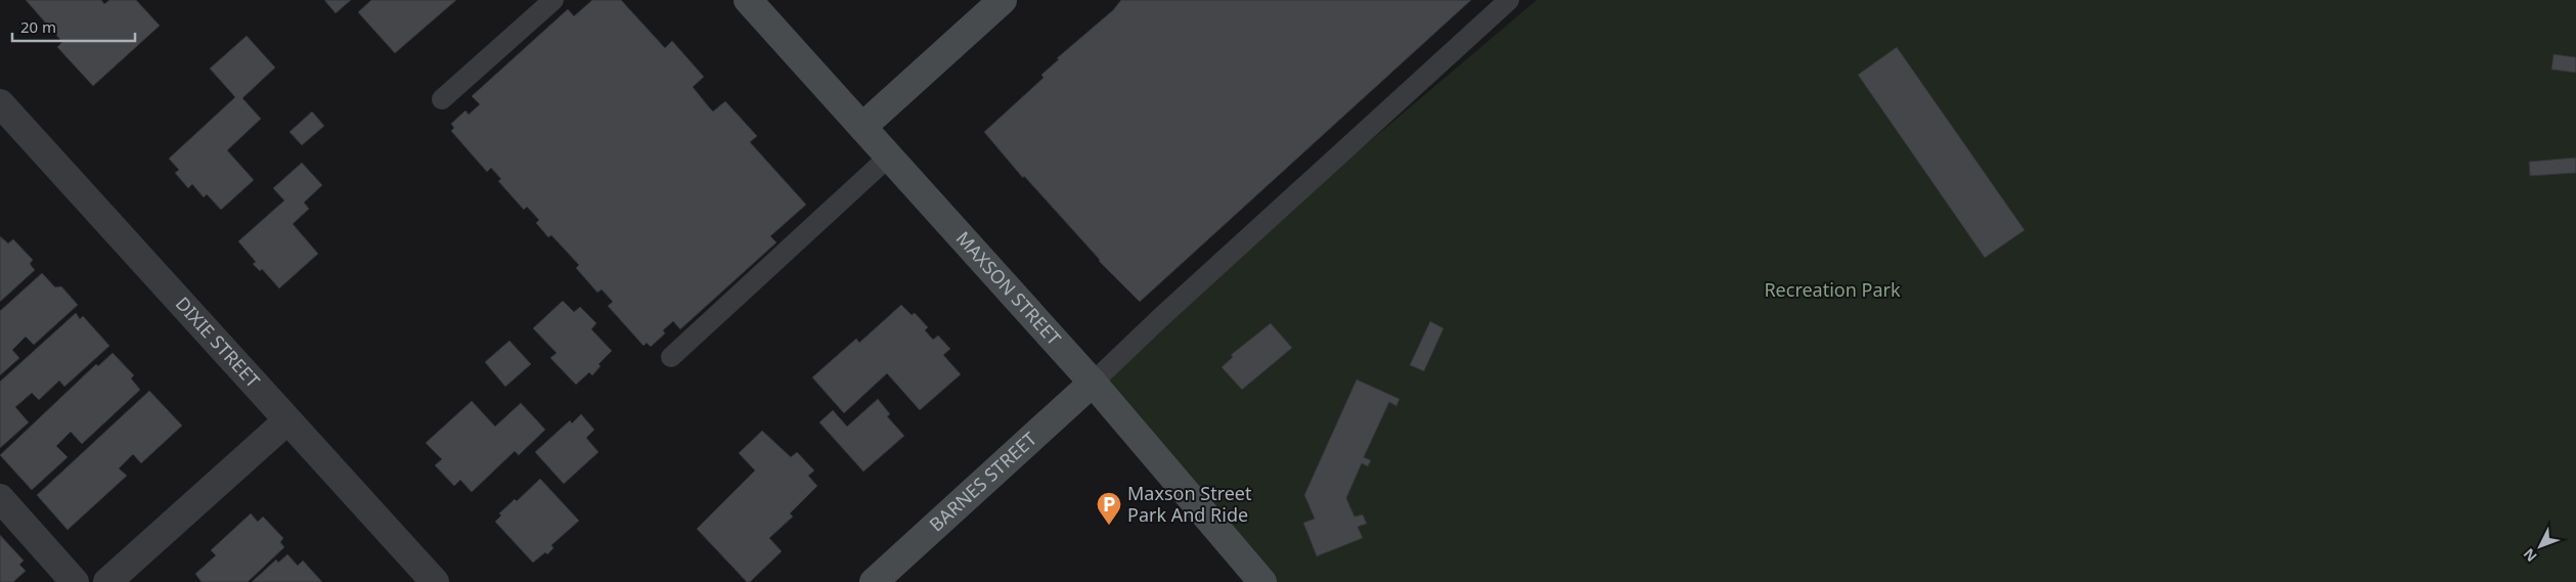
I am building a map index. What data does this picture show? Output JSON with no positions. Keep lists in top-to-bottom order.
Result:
{
  "streets": {
    "street": ["MAXSON STREET", "DIXIE STREET", "BARNES STREET"]
  },
  "crossings": [
    ["MAXSON STREET", "BARNES STREET"]
  ],
  "parks": ["Recreation Park"],
  "places": {
    "parking": ["Maxson Street Park And Ride"]
  },
  "scale_bar": "20 m",
  "north": "bottom left"
}
